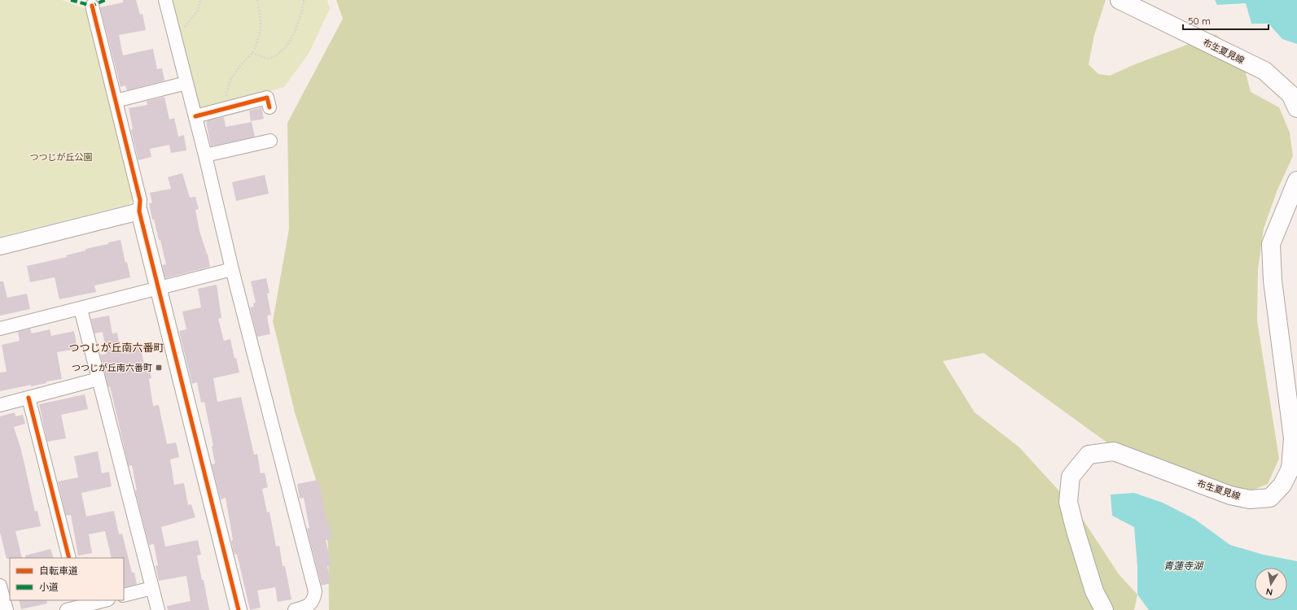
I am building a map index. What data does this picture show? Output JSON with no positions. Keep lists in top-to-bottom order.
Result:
{
  "streets": {
    "main road": ["布生夏見線"]
  },
  "districts": ["つつじが丘南六番町"],
  "water": ["青蓮寺湖"],
  "parks": ["つつじが丘公園"],
  "places": {
    "transit": ["つつじが丘南六番町"]
  },
  "legend": ["自転車道", "小道"],
  "scale_bar": "50 m",
  "north": "bottom"
}
